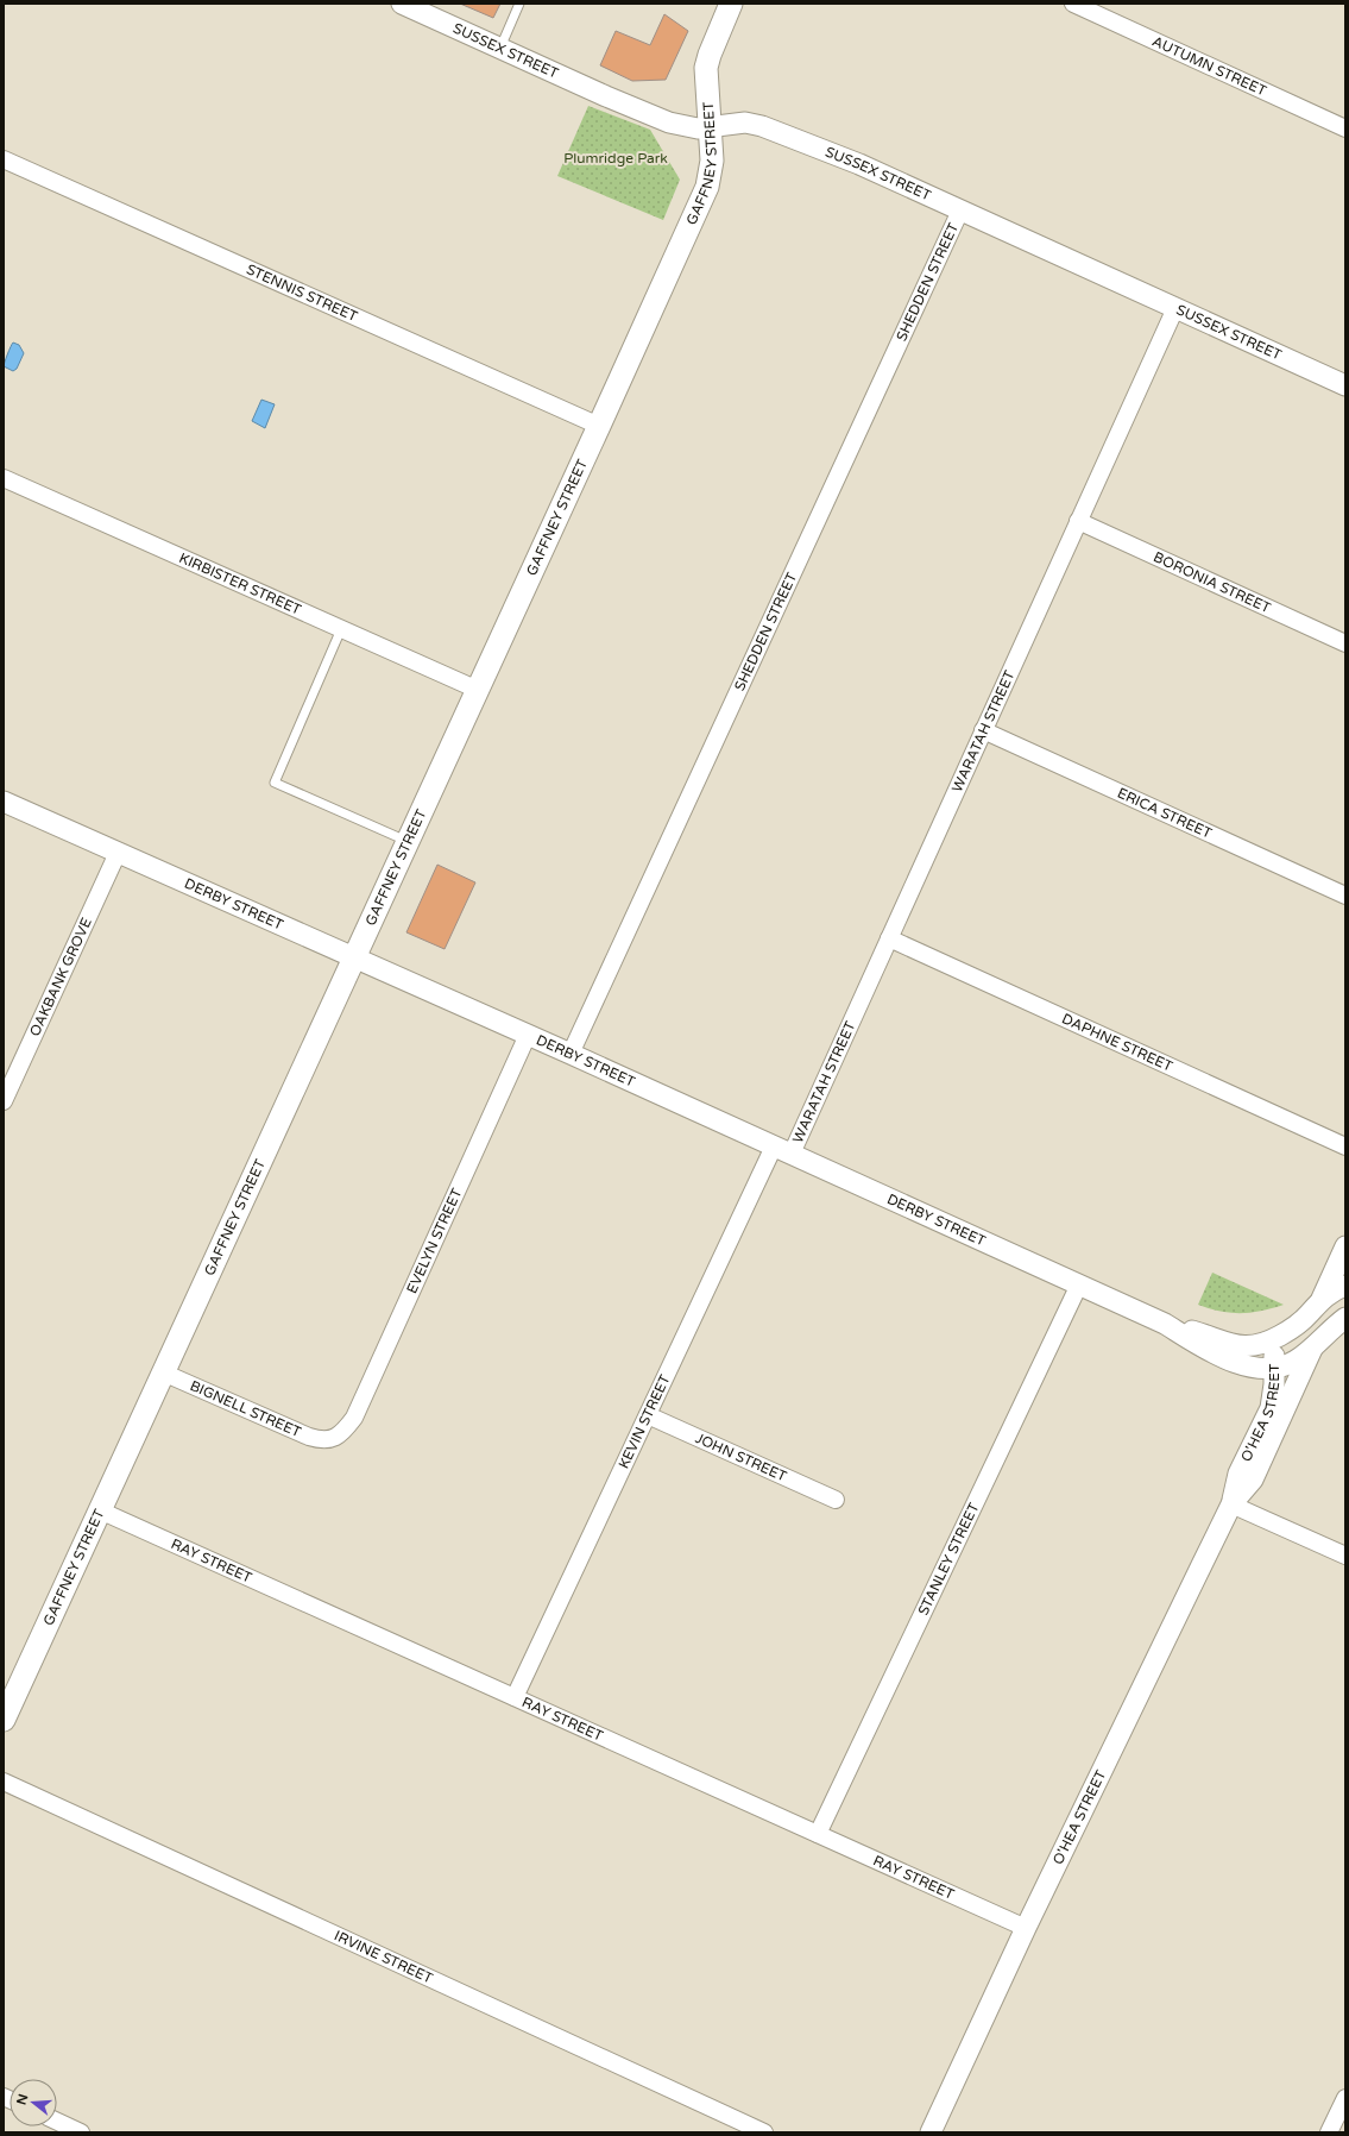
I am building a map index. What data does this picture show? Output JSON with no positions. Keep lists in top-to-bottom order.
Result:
{
  "streets": {
    "main road": ["GAFFNEY STREET"],
    "street": [
      "SUSSEX STREET",
      "AUTUMN STREET",
      "SHEDDEN STREET",
      "STENNIS STREET",
      "BORONIA STREET",
      "KIRBISTER STREET",
      "WARATAH STREET",
      "ERICA STREET",
      "DERBY STREET",
      "OAKBANK GROVE",
      "DAPHNE STREET",
      "EVELYN STREET",
      "BIGNELL STREET",
      "O'HEA STREET",
      "KEVIN STREET",
      "JOHN STREET",
      "STANLEY STREET",
      "RAY STREET",
      "IRVINE STREET"
    ]
  },
  "crossings": [
    ["SUSSEX STREET", "GAFFNEY STREET"],
    ["SUSSEX STREET", "SHEDDEN STREET"],
    ["SUSSEX STREET", "WARATAH STREET"],
    ["GAFFNEY STREET", "STENNIS STREET"],
    ["GAFFNEY STREET", "KIRBISTER STREET"],
    ["GAFFNEY STREET", "DERBY STREET"],
    ["GAFFNEY STREET", "BIGNELL STREET"],
    ["GAFFNEY STREET", "RAY STREET"],
    ["SHEDDEN STREET", "DERBY STREET"],
    ["BORONIA STREET", "WARATAH STREET"],
    ["WARATAH STREET", "ERICA STREET"],
    ["WARATAH STREET", "DERBY STREET"],
    ["WARATAH STREET", "DAPHNE STREET"],
    ["WARATAH STREET", "KEVIN STREET"],
    ["DERBY STREET", "OAKBANK GROVE"],
    ["DERBY STREET", "EVELYN STREET"],
    ["DERBY STREET", "O'HEA STREET"],
    ["DERBY STREET", "KEVIN STREET"],
    ["DERBY STREET", "STANLEY STREET"],
    ["EVELYN STREET", "BIGNELL STREET"],
    ["O'HEA STREET", "RAY STREET"],
    ["KEVIN STREET", "JOHN STREET"],
    ["KEVIN STREET", "RAY STREET"],
    ["STANLEY STREET", "RAY STREET"]
  ],
  "parks": ["Plumridge Park"],
  "north": "left"
}
